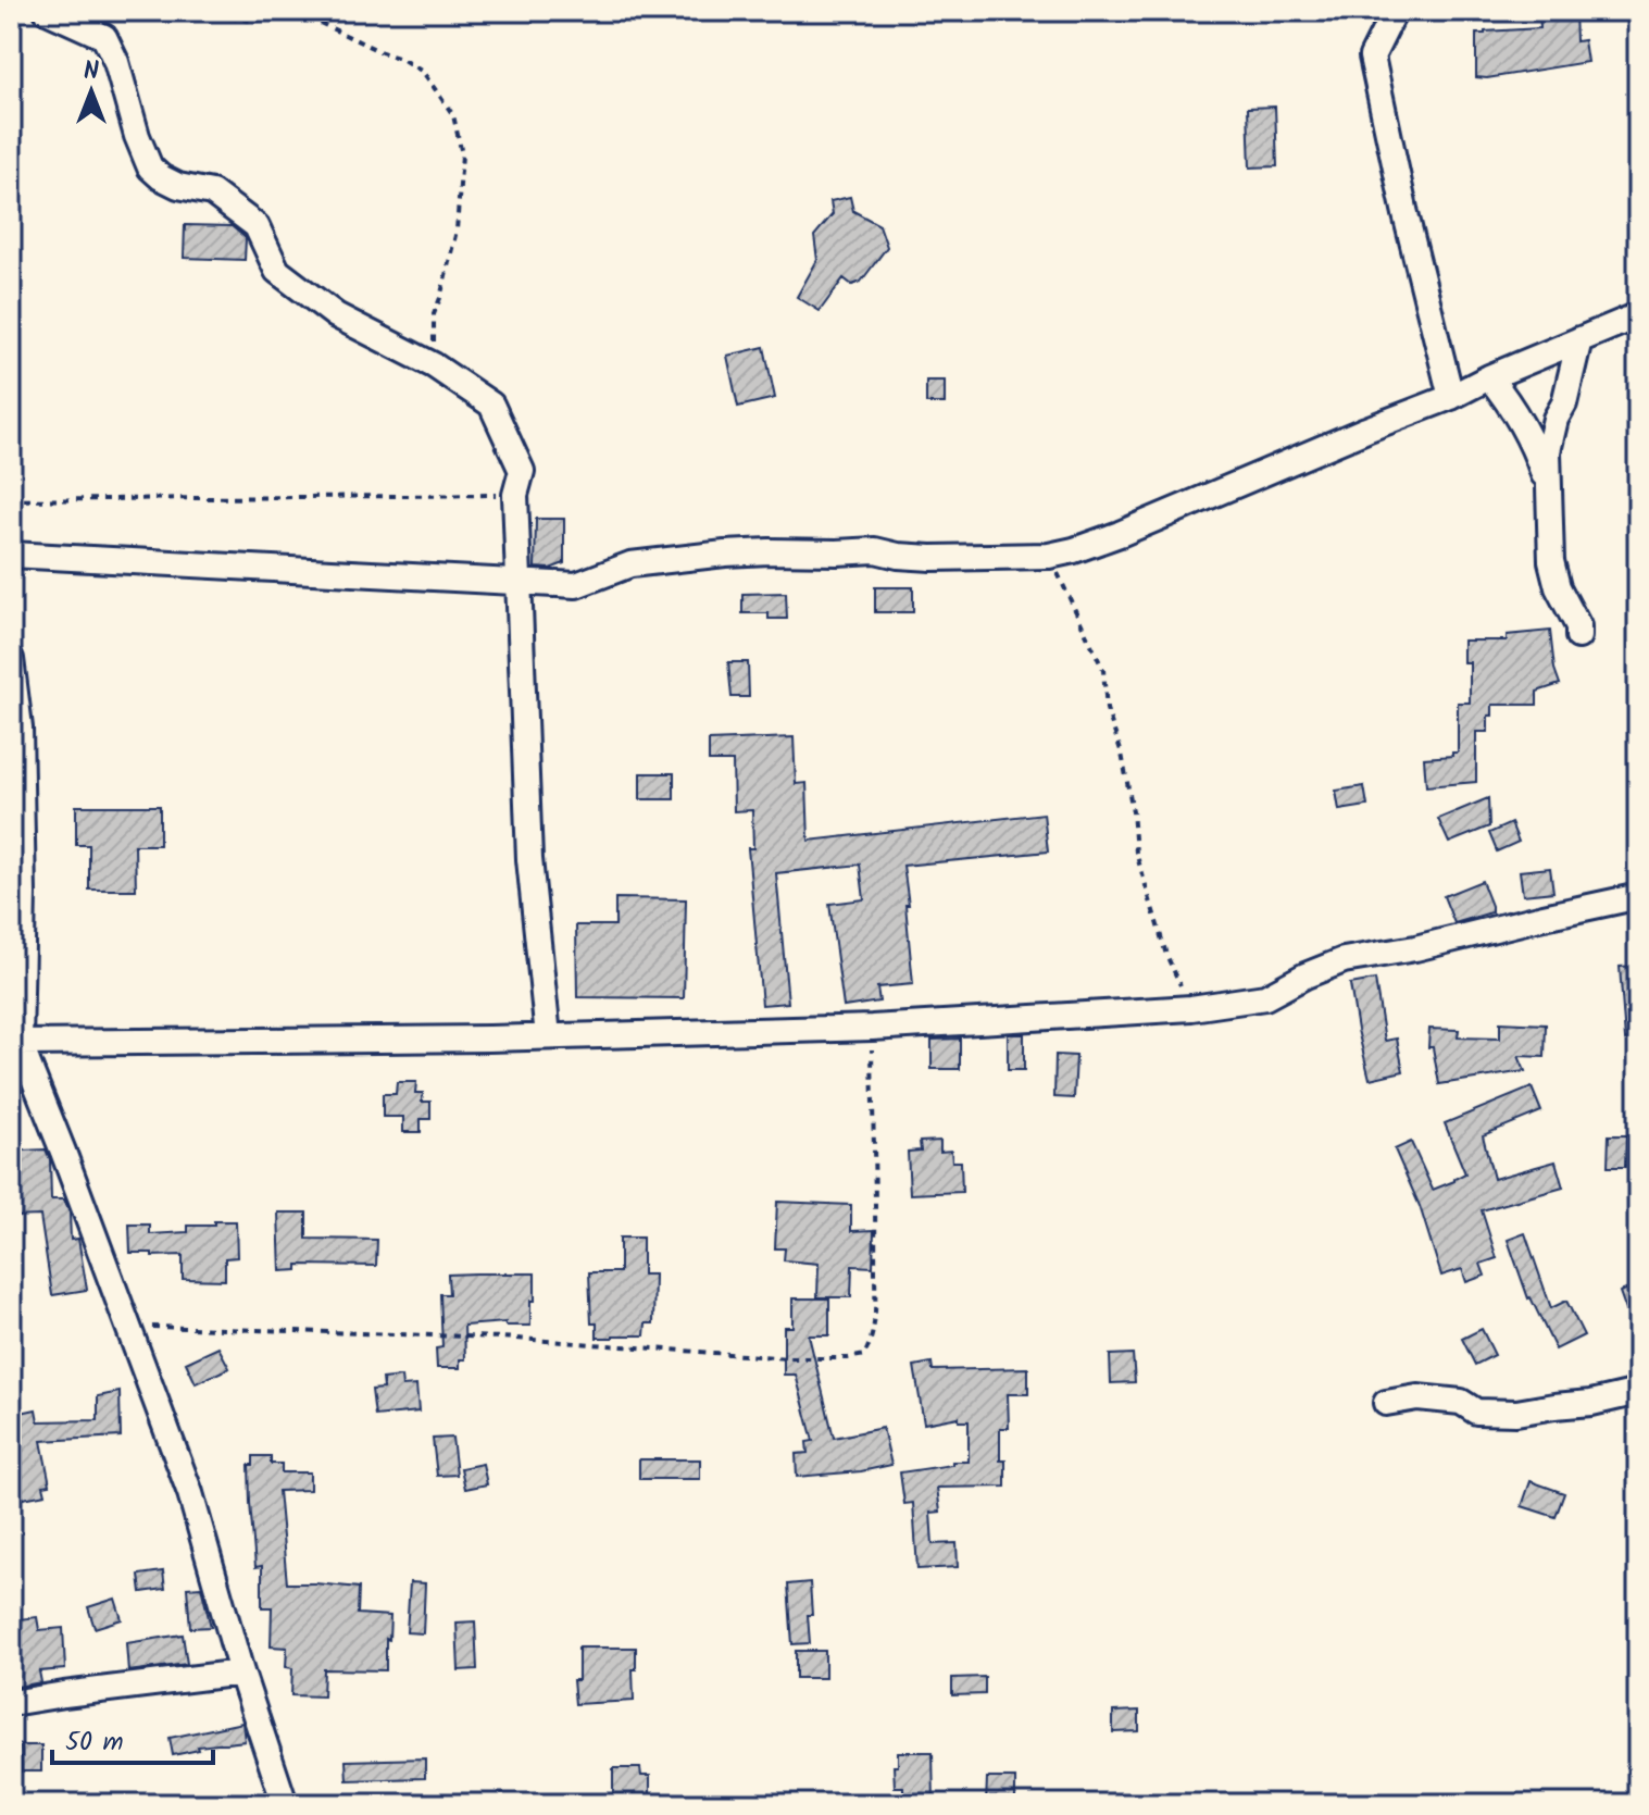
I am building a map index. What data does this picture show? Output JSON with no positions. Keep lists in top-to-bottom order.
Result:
{
  "scale_bar": "50 m",
  "north": "top"
}
